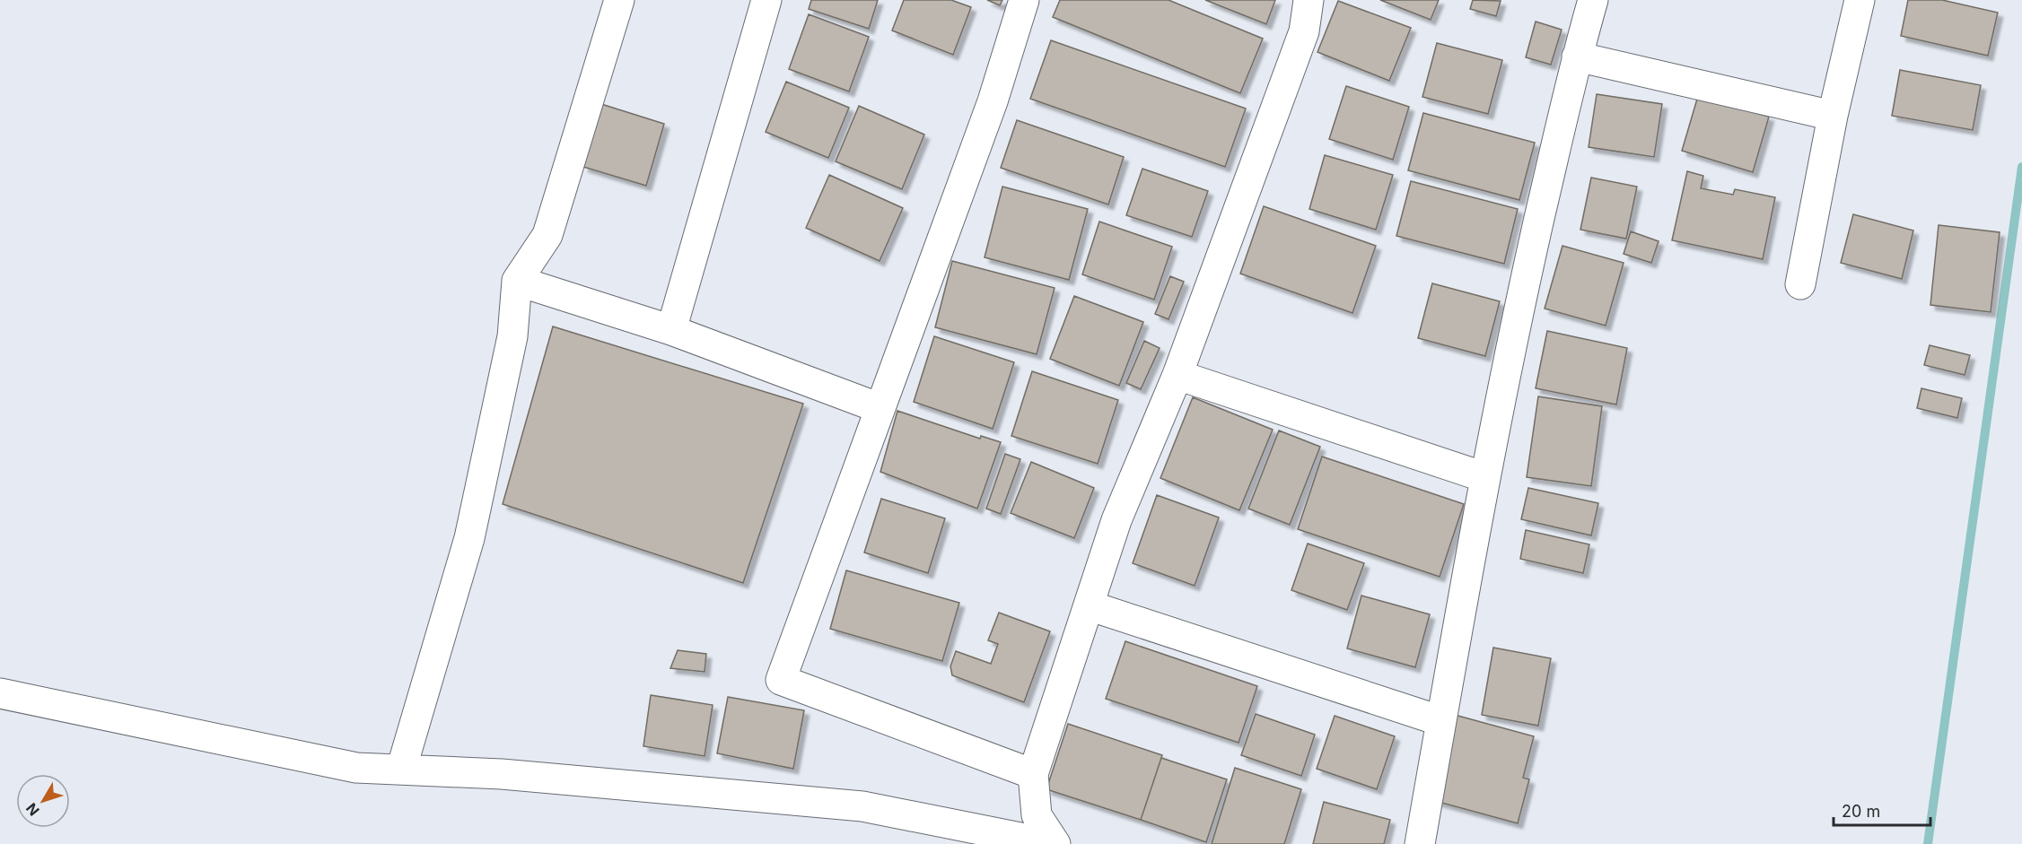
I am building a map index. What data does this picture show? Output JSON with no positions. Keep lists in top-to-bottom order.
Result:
{
  "scale_bar": "20 m",
  "north": "bottom left"
}
